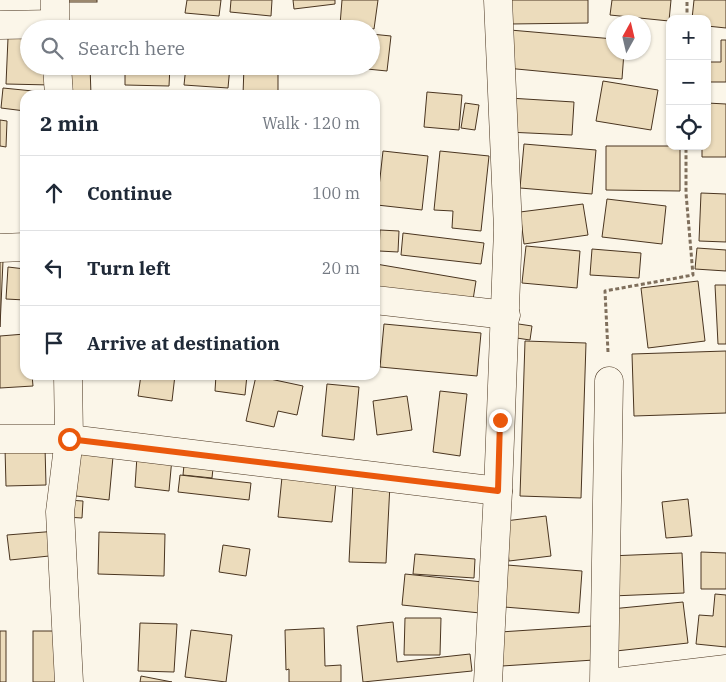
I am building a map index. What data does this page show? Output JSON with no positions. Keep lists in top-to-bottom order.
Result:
{
  "north": "top",
  "page": {
    "map_buttons": ["+", "−"],
    "search": "Search here",
    "heading": ["2 min", "Walk · 120 m"],
    "list": [
      ["Continue", "100 m"],
      ["Turn left", "20 m"],
      "Arrive at destination"
    ]
  }
}
